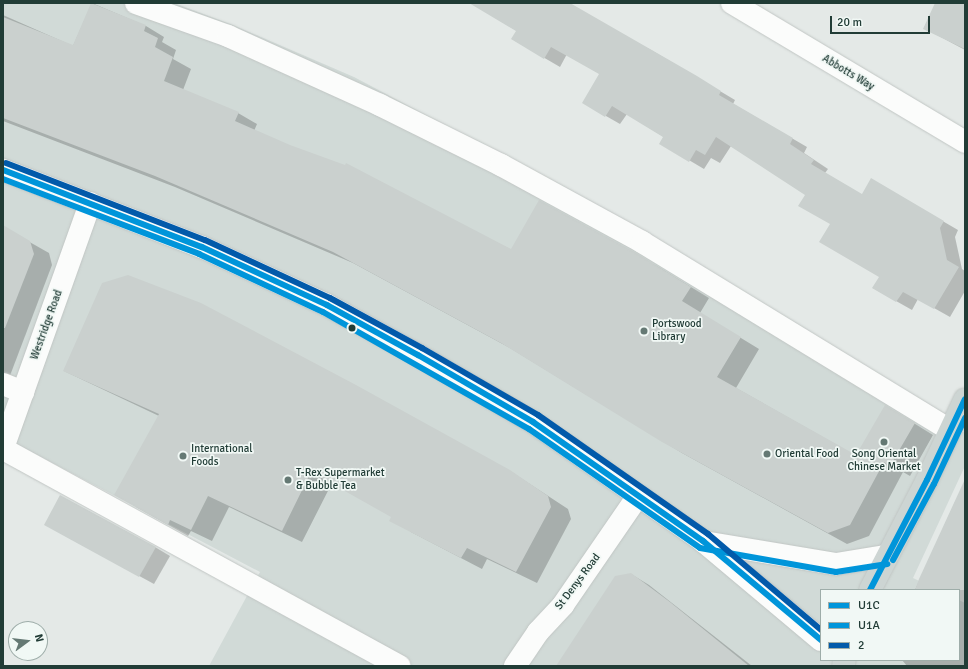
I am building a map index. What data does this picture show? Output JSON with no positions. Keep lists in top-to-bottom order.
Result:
{
  "streets": {
    "street": ["Abbotts Way", "Westridge Road", "St Denys Road"]
  },
  "places": [
    "Portswood Library",
    "Song Oriental Chinese Market",
    "Oriental Food",
    "International Foods",
    "T-Rex Supermarket & Bubble Tea"
  ],
  "lines": ["transit line 2", "transit line U1C", "transit line U1A"],
  "legend": ["U1C", "U1A", "2"],
  "scale_bar": "20 m",
  "north": "right"
}
